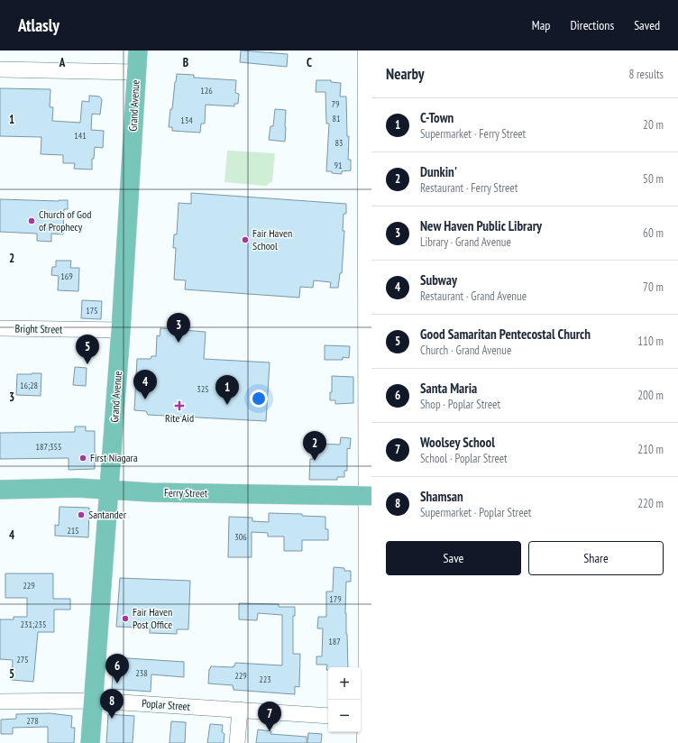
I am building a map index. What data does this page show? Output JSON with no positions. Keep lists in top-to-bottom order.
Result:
{
  "streets": {
    "main road": ["Grand Avenue", "Ferry Street"],
    "street": ["Bright Street", "Poplar Street"]
  },
  "crossings": [
    ["Grand Avenue", "Bright Street"],
    ["Grand Avenue", "Ferry Street"],
    ["Grand Avenue", "Poplar Street"]
  ],
  "places": {
    "other": [
      "Church of God of Prophecy",
      "Fair Haven School",
      "First Niagara",
      "Santander",
      "Fair Haven Post Office"
    ],
    "health": ["Rite Aid"]
  },
  "house_numbers": [
    "126",
    "79",
    "81",
    "134",
    "141",
    "83",
    "91",
    "169",
    "175",
    "16;28",
    "325",
    "187;355",
    "215",
    "306",
    "229",
    "179",
    "231;235",
    "187",
    "275",
    "238",
    "229",
    "223",
    "278"
  ],
  "page": {
    "header": "Atlasly",
    "nav": ["Map", "Directions", "Saved"],
    "heading": ["Nearby", "8 results"],
    "list": [
      {
        "mark": "1",
        "name": "C-Town",
        "note": "Supermarket · Ferry Street",
        "value": "20 m"
      },
      {
        "mark": "2",
        "name": "Dunkin'",
        "note": "Restaurant · Ferry Street",
        "value": "50 m"
      },
      {
        "mark": "3",
        "name": "New Haven Public Library",
        "note": "Library · Grand Avenue",
        "value": "60 m"
      },
      {
        "mark": "4",
        "name": "Subway",
        "note": "Restaurant · Grand Avenue",
        "value": "70 m"
      },
      {
        "mark": "5",
        "name": "Good Samaritan Pentecostal Church",
        "note": "Church · Grand Avenue",
        "value": "110 m"
      },
      {
        "mark": "6",
        "name": "Santa Maria",
        "note": "Shop · Poplar Street",
        "value": "200 m"
      },
      {
        "mark": "7",
        "name": "Woolsey School",
        "note": "School · Poplar Street",
        "value": "210 m"
      },
      {
        "mark": "8",
        "name": "Shamsan",
        "note": "Supermarket · Poplar Street",
        "value": "220 m"
      }
    ],
    "pins": [
      "3",
      "5",
      "4",
      "1",
      "2",
      "6",
      "8",
      "7"
    ],
    "buttons": ["Save", "Share"],
    "map_buttons": ["+", "−"]
  },
  "grid": {
    "columns": ["A", "B", "C"],
    "rows": [
      "1",
      "2",
      "3",
      "4",
      "5"
    ]
  }
}
